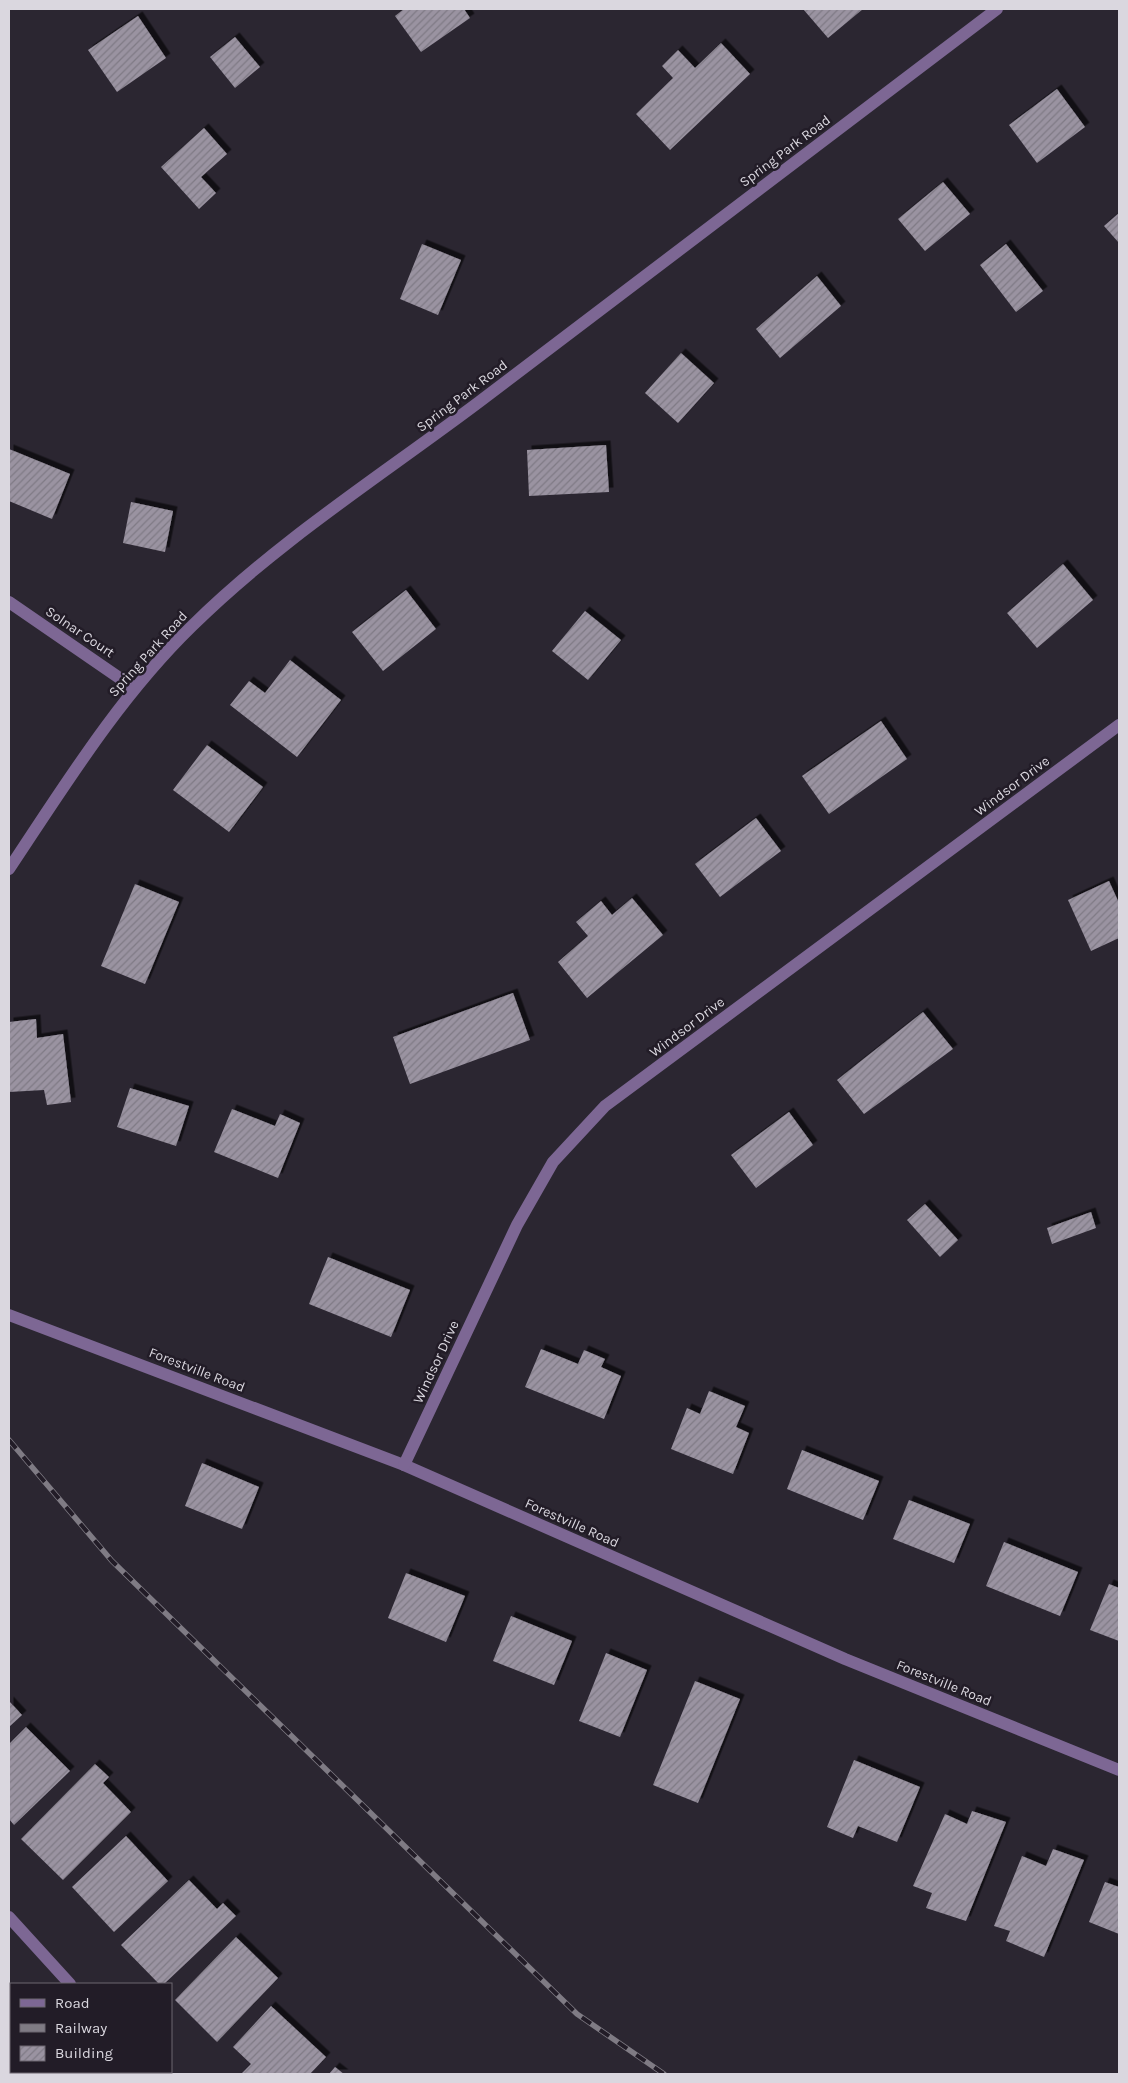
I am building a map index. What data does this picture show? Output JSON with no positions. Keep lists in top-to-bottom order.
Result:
{
  "streets": {
    "street": [
      "Spring Park Road",
      "Solnar Court",
      "Windsor Drive",
      "Forestville Road"
    ]
  },
  "crossings": [
    ["Spring Park Road", "Solnar Court"],
    ["Windsor Drive", "Forestville Road"]
  ],
  "legend": ["Road", "Railway", "Building"]
}
